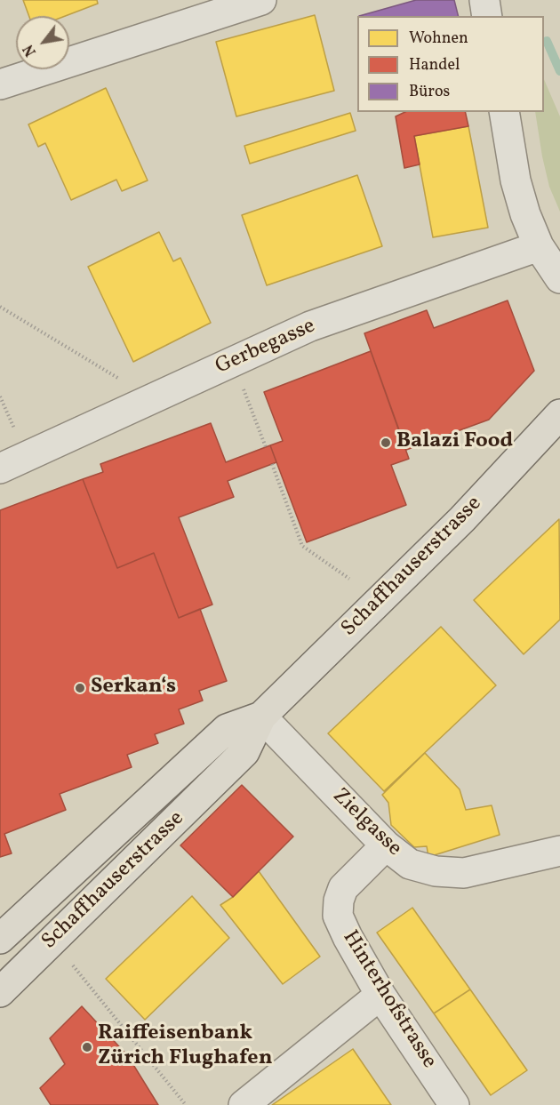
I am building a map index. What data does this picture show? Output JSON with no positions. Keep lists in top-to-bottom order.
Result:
{
  "streets": {
    "main road": ["Schaffhauserstrasse"],
    "street": ["Gerbegasse", "Zielgasse", "Hinterhofstrasse"]
  },
  "crossings": [
    ["Schaffhauserstrasse", "Zielgasse"],
    ["Zielgasse", "Hinterhofstrasse"]
  ],
  "places": ["Balazi Food", "Serkan‘s", "Raiffeisenbank Zürich Flughafen"],
  "legend": ["Wohnen", "Handel", "Büros"],
  "north": "bottom left"
}
